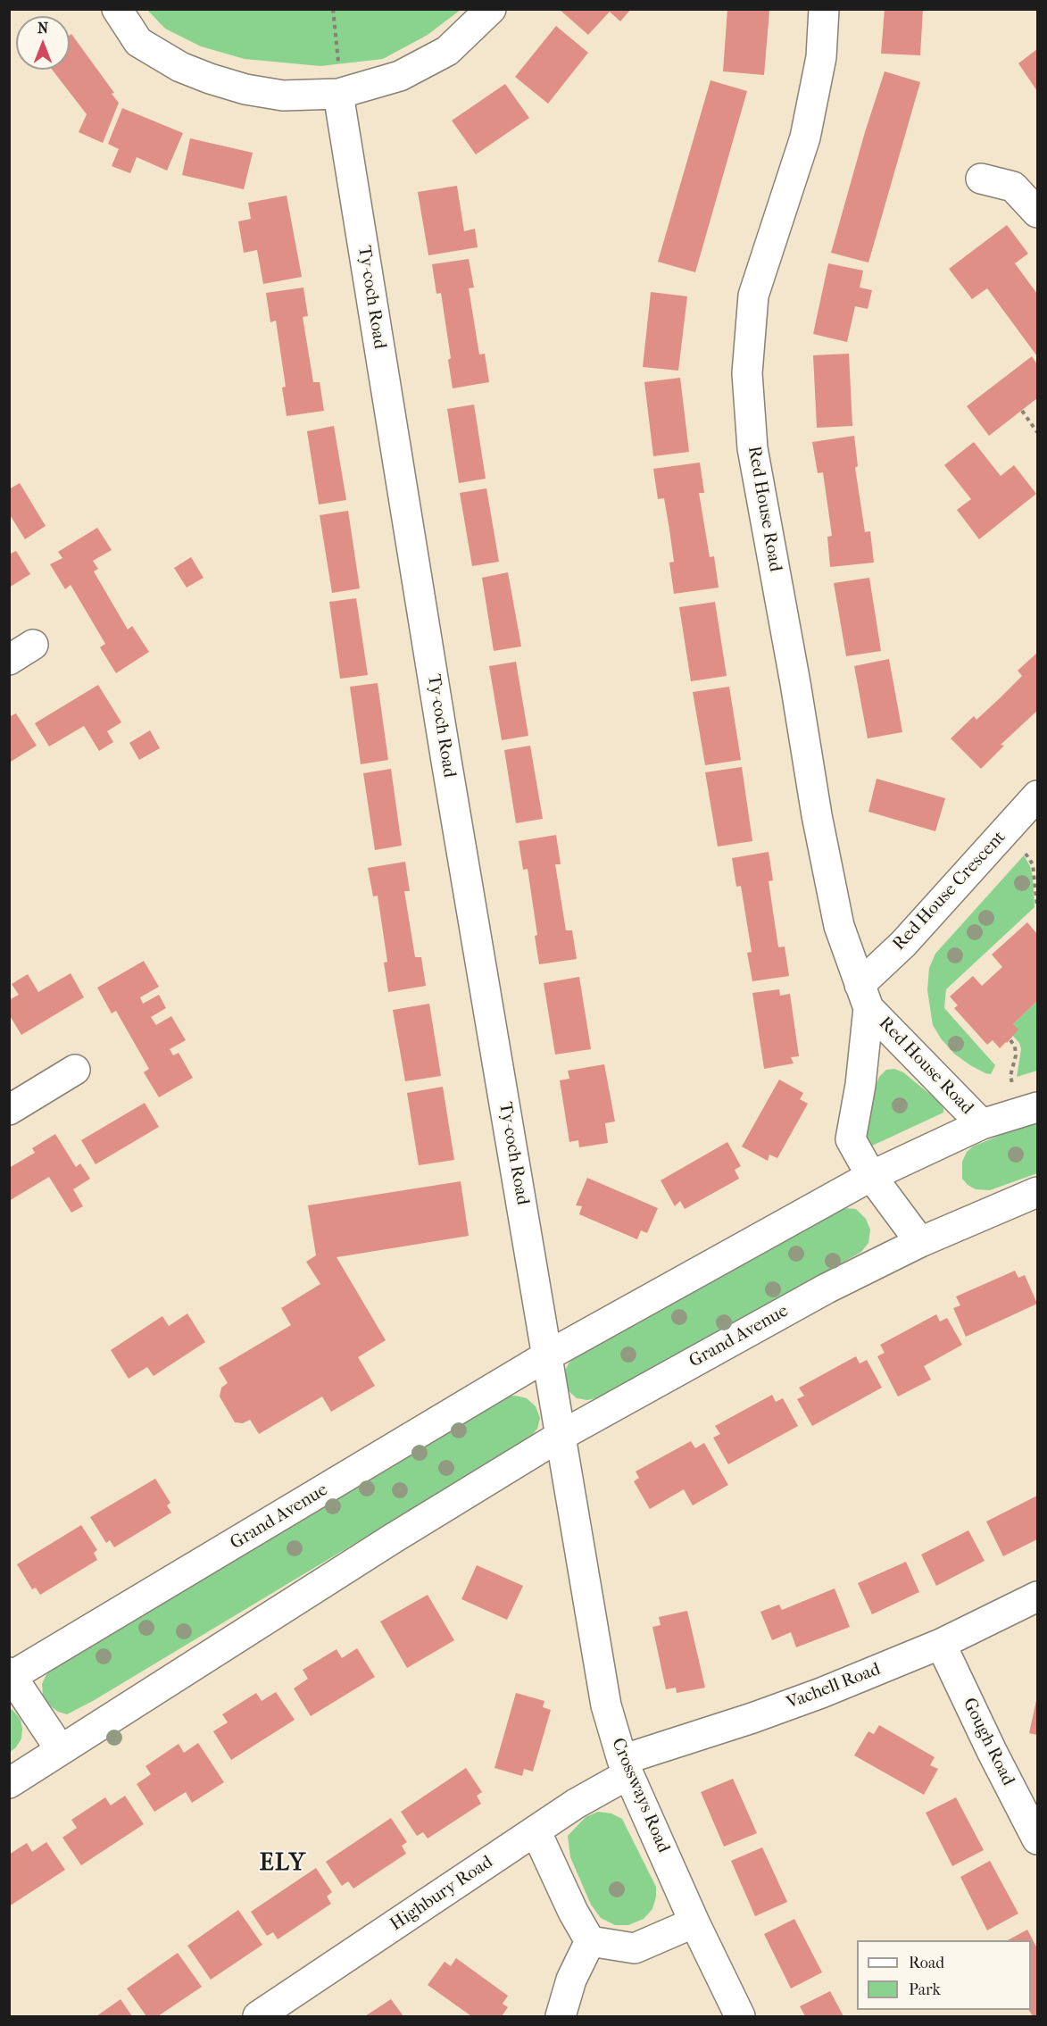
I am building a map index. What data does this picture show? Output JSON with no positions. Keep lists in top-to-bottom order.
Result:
{
  "streets": {
    "street": [
      "Ty-coch Road",
      "Red House Road",
      "Red House Crescent",
      "Grand Avenue",
      "Vachell Road",
      "Gough Road",
      "Crossways Road",
      "Highbury Road"
    ]
  },
  "crossings": [
    ["Ty-coch Road", "Grand Avenue"],
    ["Red House Road", "Red House Crescent"],
    ["Red House Road", "Grand Avenue"],
    ["Grand Avenue", "Crossways Road"],
    ["Vachell Road", "Gough Road"],
    ["Vachell Road", "Crossways Road"],
    ["Vachell Road", "Highbury Road"],
    ["Crossways Road", "Highbury Road"]
  ],
  "districts": ["ELY"],
  "legend": ["Road", "Park"],
  "north": "top"
}
